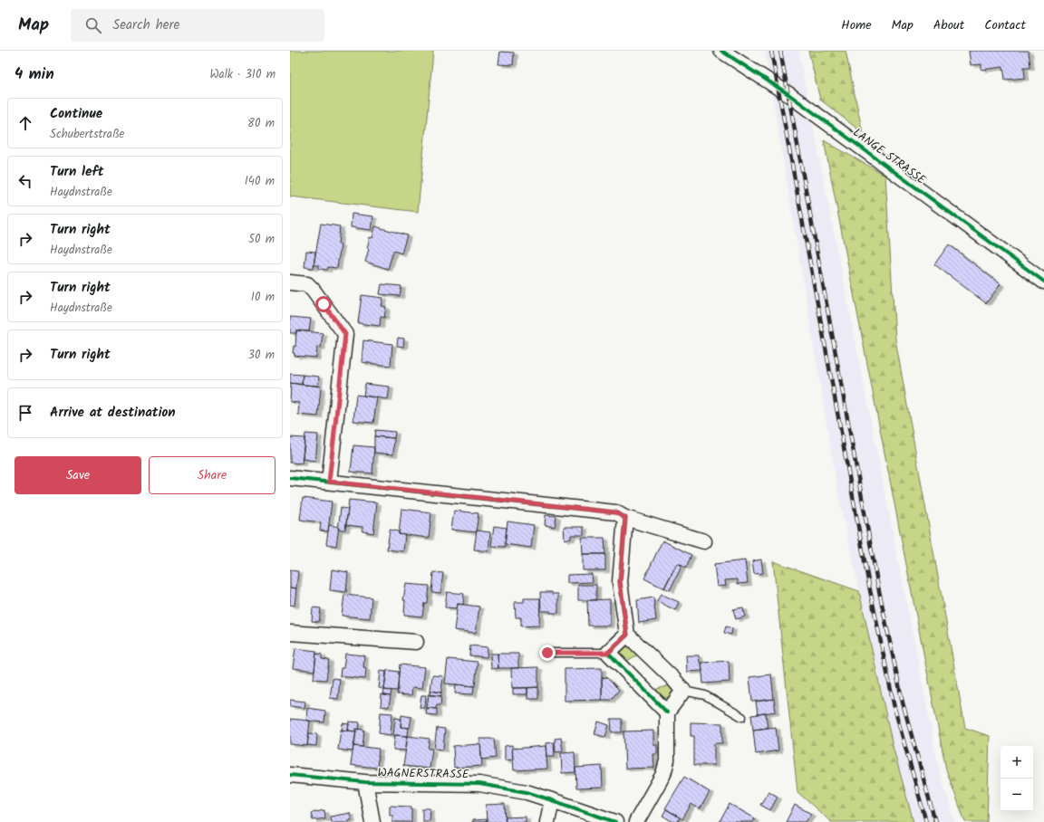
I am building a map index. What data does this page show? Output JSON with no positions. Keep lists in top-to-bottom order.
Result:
{
  "streets": {
    "street": ["LANGE STRASSE", "WAGNERSTRASSE"]
  },
  "page": {
    "header": "Map",
    "search": "Search here",
    "nav": [
      "Home",
      "Map",
      "About",
      "Contact"
    ],
    "heading": ["4 min", "Walk · 310 m"],
    "list": [
      ["Continue", "Schubertstraße", "80 m"],
      ["Turn left", "Haydnstraße", "140 m"],
      ["Turn right", "Haydnstraße", "50 m"],
      ["Turn right", "Haydnstraße", "10 m"],
      ["Turn right", "30 m"],
      "Arrive at destination"
    ],
    "buttons": ["Save", "Share"],
    "map_buttons": ["+", "−"]
  }
}
